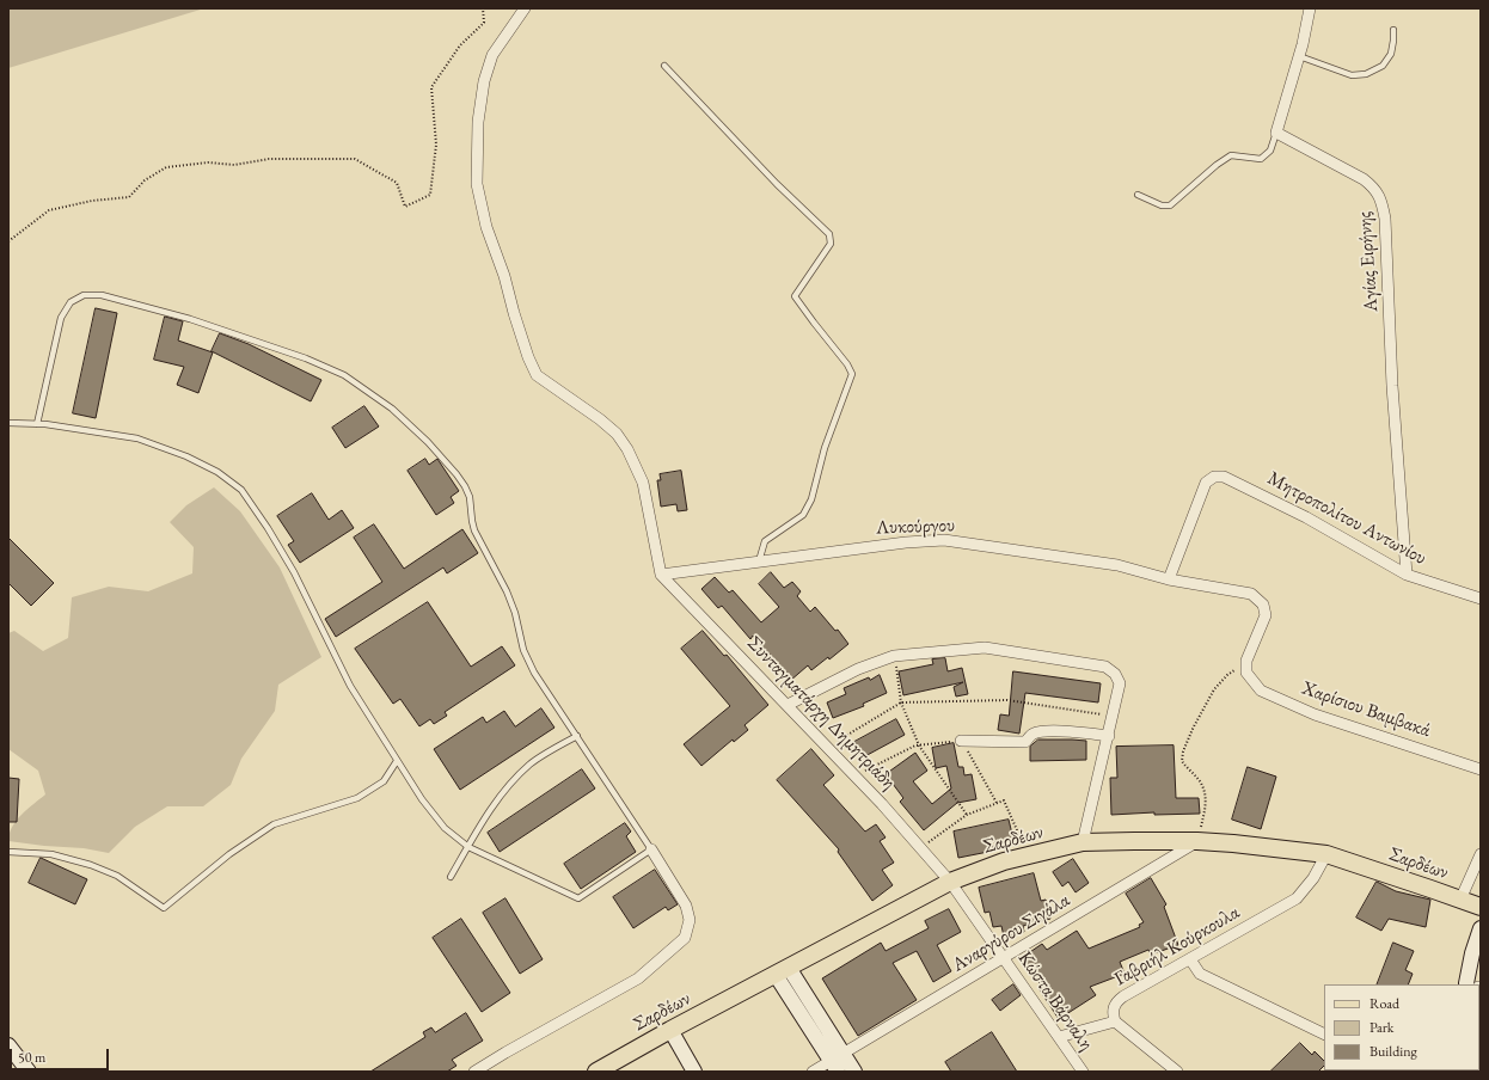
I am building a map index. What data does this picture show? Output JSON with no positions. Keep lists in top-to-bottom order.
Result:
{
  "streets": {
    "main road": ["Σαρδέων"],
    "street": [
      "Αγίας Ειρήνης",
      "Μητροπολίτου Αντωνίου",
      "Λυκούργου",
      "Χαρίσιου Βαμβακά",
      "Συνταγματάρχη Δημητριάδη",
      "Αναργύρου Σιγάλα",
      "Γαβριήλ Κούρκουλα",
      "Κώστα Βάρναλη"
    ]
  },
  "crossings": [
    ["Αγίας Ειρήνης", "Μητροπολίτου Αντωνίου"],
    ["Μητροπολίτου Αντωνίου", "Λυκούργου"],
    ["Λυκούργου", "Χαρίσιου Βαμβακά"],
    ["Λυκούργου", "Συνταγματάρχη Δημητριάδη"],
    ["Συνταγματάρχη Δημητριάδη", "Σαρδέων"],
    ["Συνταγματάρχη Δημητριάδη", "Κώστα Βάρναλη"],
    ["Σαρδέων", "Αναργύρου Σιγάλα"],
    ["Σαρδέων", "Γαβριήλ Κούρκουλα"],
    ["Σαρδέων", "Κώστα Βάρναλη"],
    ["Αναργύρου Σιγάλα", "Κώστα Βάρναλη"]
  ],
  "legend": ["Road", "Park", "Building"],
  "scale_bar": "50 m"
}
